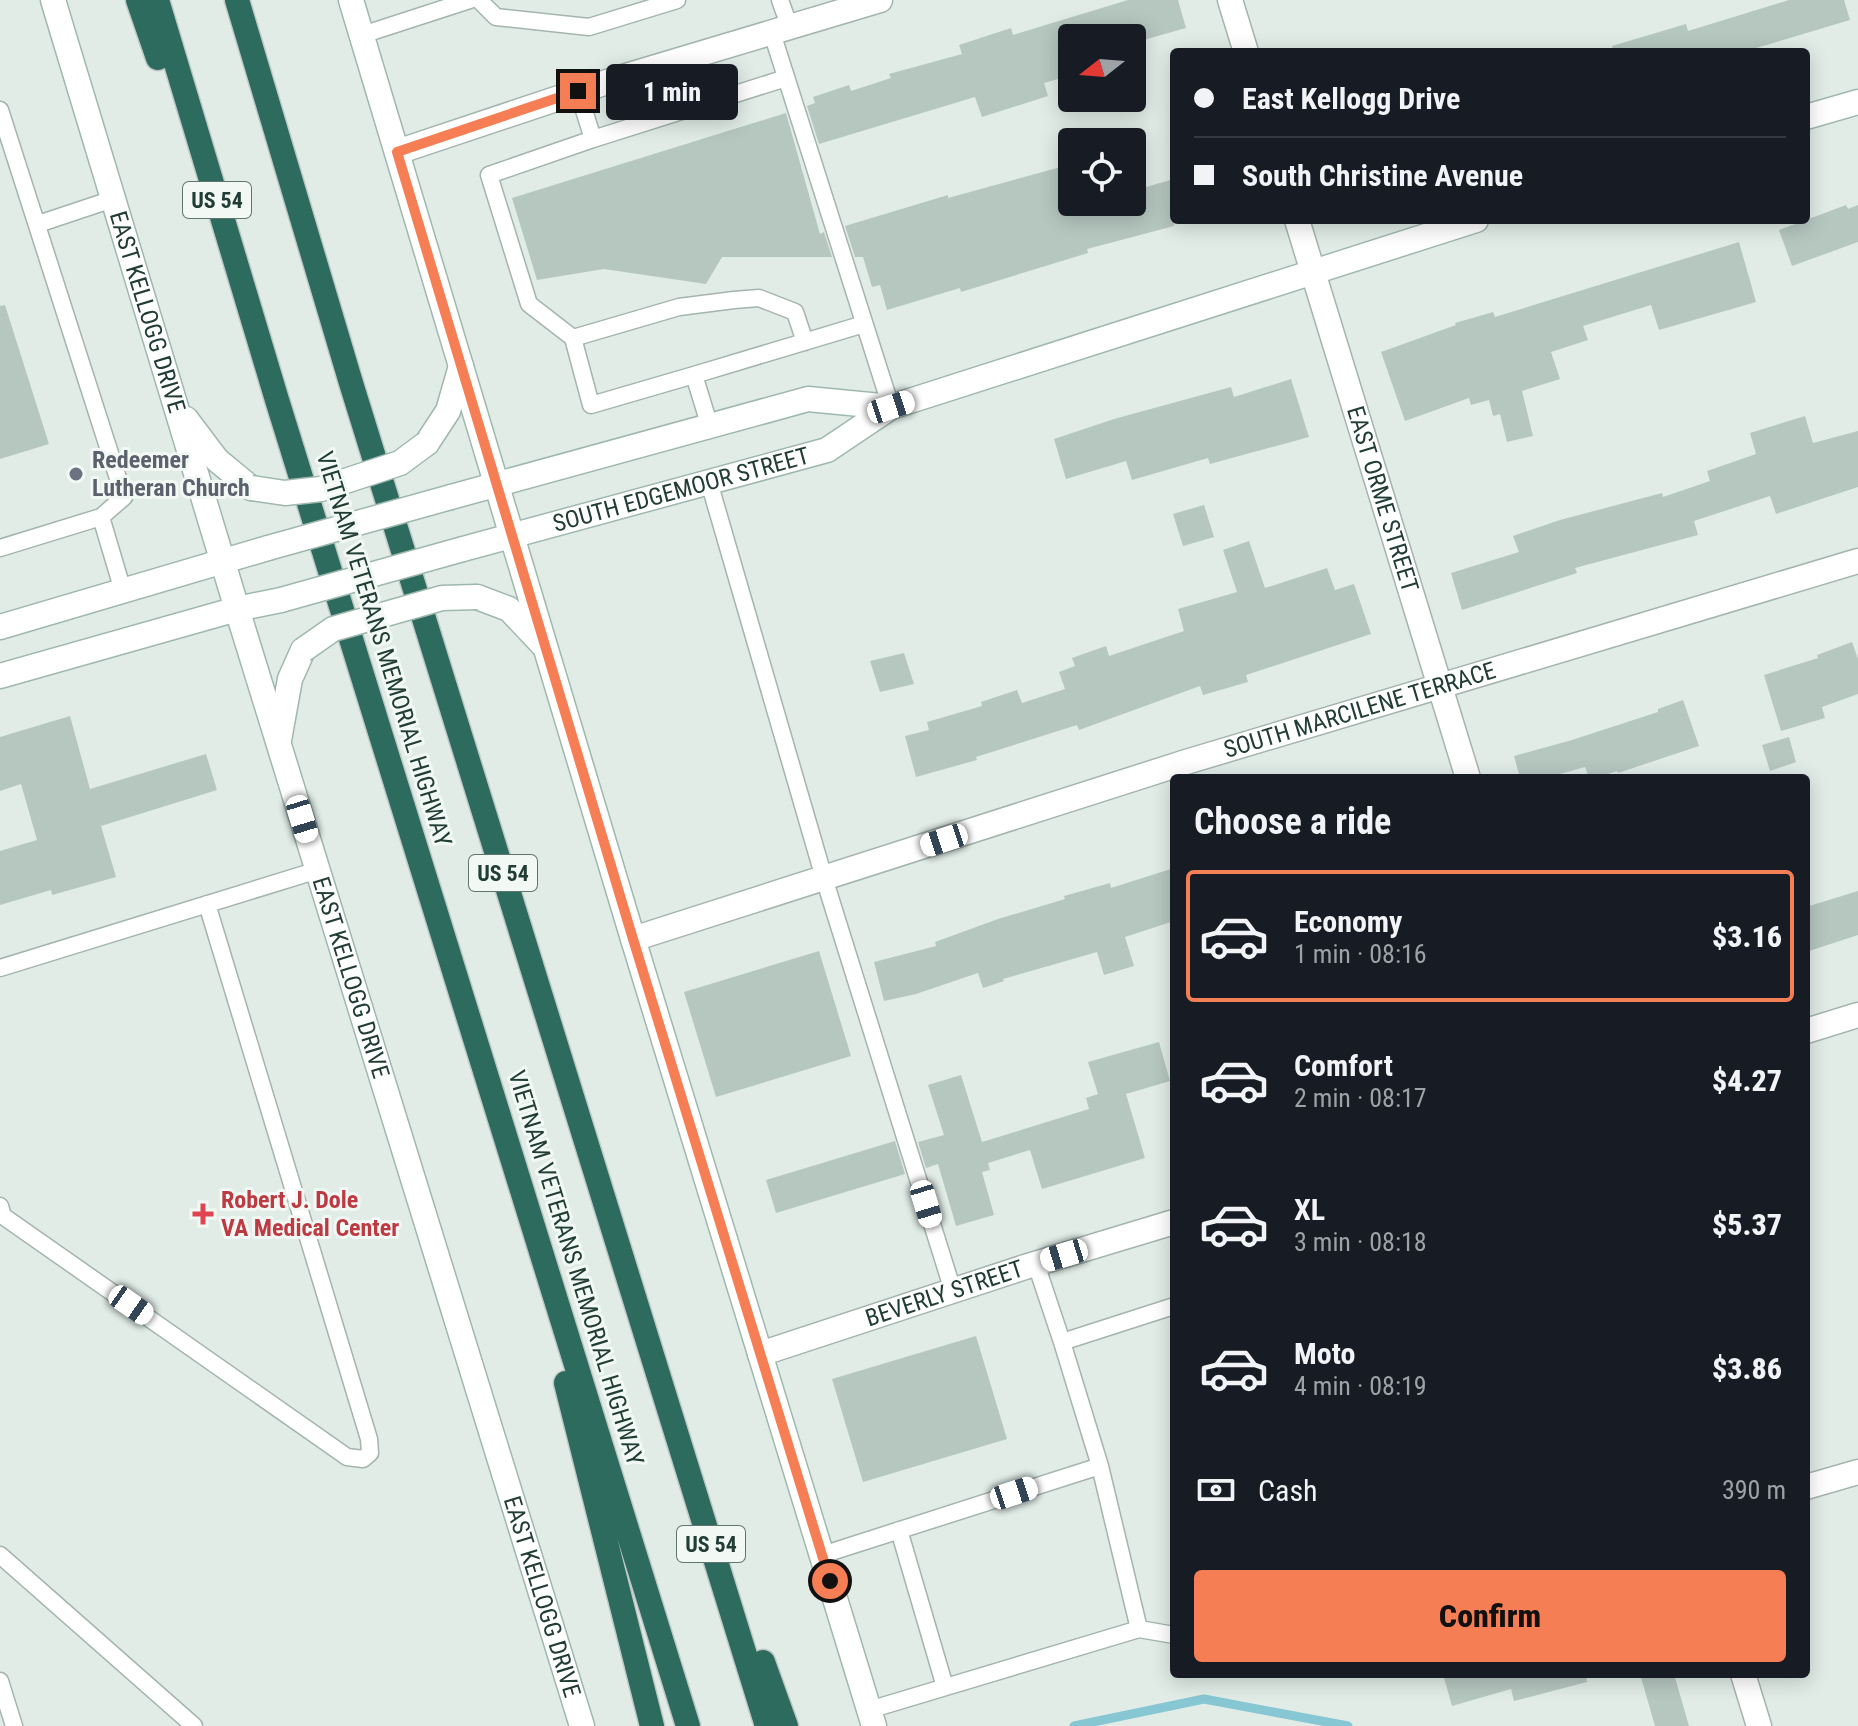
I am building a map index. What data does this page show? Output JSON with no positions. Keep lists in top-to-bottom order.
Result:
{
  "streets": {
    "highway": ["US 54", "VIETNAM VETERANS MEMORIAL HIGHWAY"],
    "street": [
      "EAST KELLOGG DRIVE",
      "SOUTH EDGEMOOR STREET",
      "EAST ORME STREET",
      "SOUTH MARCILENE TERRACE",
      "BEVERLY STREET"
    ]
  },
  "crossings": [
    ["EAST KELLOGG DRIVE", "SOUTH EDGEMOOR STREET"],
    ["SOUTH EDGEMOOR STREET", "EAST ORME STREET"],
    ["EAST ORME STREET", "SOUTH MARCILENE TERRACE"]
  ],
  "places": {
    "other": ["Redeemer Lutheran Church"],
    "health": ["Robert J. Dole VA Medical Center"]
  },
  "north": "left",
  "page": {
    "banner": ["East Kellogg Drive", "South Christine Avenue"],
    "bubble": "1 min",
    "heading": "Choose a ride",
    "list": [
      {
        "name": "Economy",
        "note": "1 min · 08:16",
        "value": "$3.16"
      },
      {
        "name": "Comfort",
        "note": "2 min · 08:17",
        "value": "$4.27"
      },
      {
        "name": "XL",
        "note": "3 min · 08:18",
        "value": "$5.37"
      },
      {
        "name": "Moto",
        "note": "4 min · 08:19",
        "value": "$3.86"
      }
    ],
    "pay": ["Cash", "390 m"],
    "buttons": "Confirm"
  }
}
